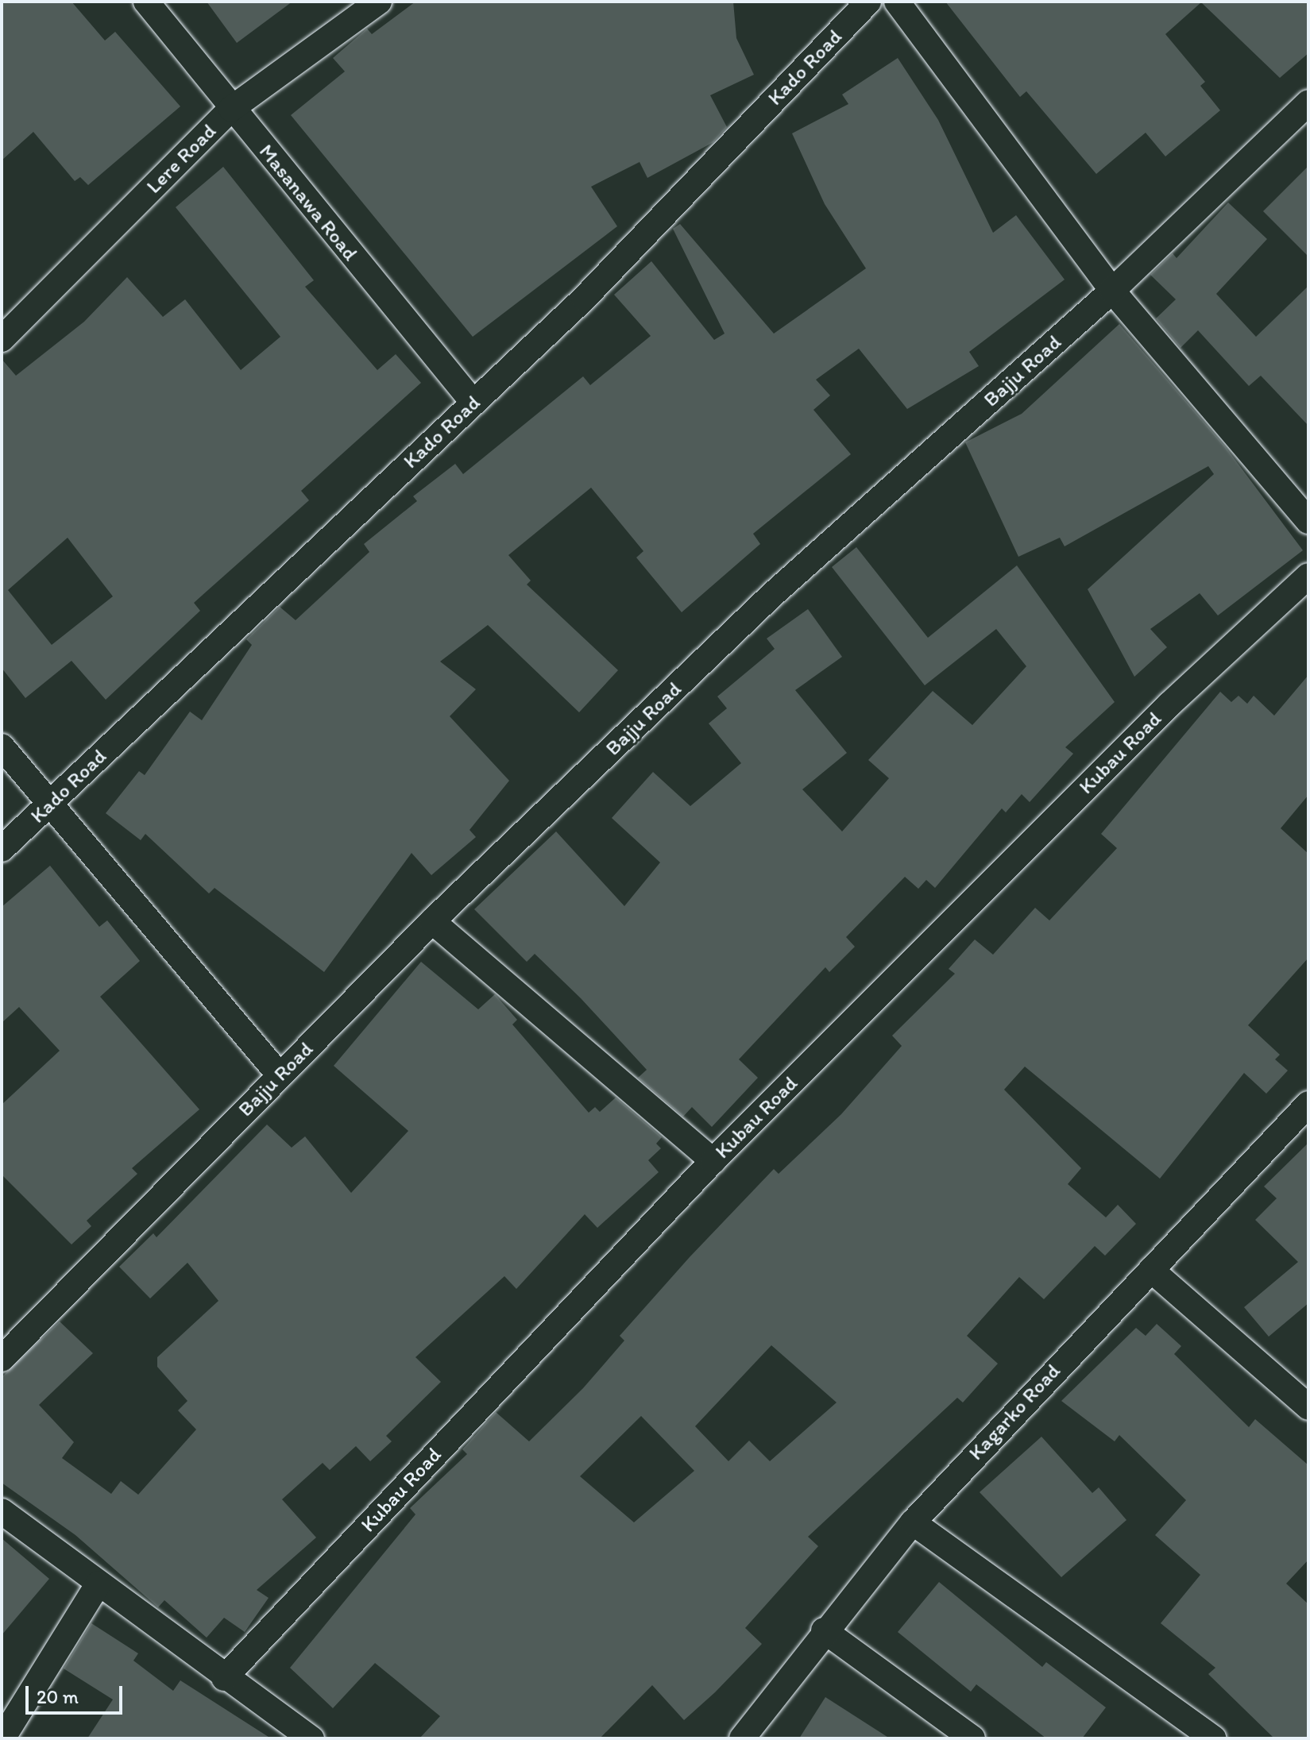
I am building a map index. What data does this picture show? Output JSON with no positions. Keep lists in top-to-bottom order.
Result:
{
  "streets": {
    "street": [
      "Kado Road",
      "Lere Road",
      "Masanawa Road",
      "Bajju Road",
      "Kubau Road",
      "Kagarko Road"
    ]
  },
  "crossings": [
    ["Kado Road", "Masanawa Road"],
    ["Lere Road", "Masanawa Road"]
  ],
  "scale_bar": "20 m"
}
